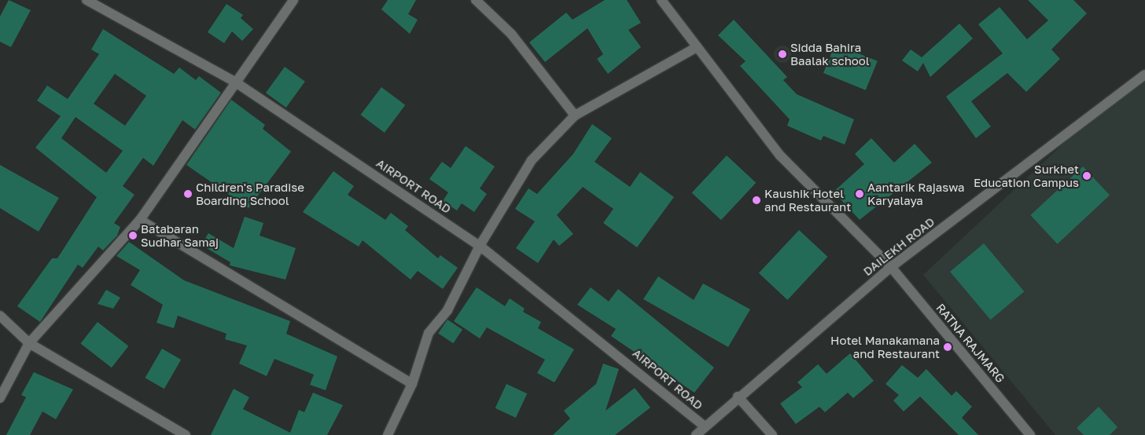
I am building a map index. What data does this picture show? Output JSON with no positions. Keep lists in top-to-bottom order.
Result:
{
  "streets": {
    "street": ["AIRPORT ROAD", "DAILEKH ROAD", "RATNA RAJMARG"]
  },
  "crossings": [
    ["AIRPORT ROAD", "DAILEKH ROAD"],
    ["DAILEKH ROAD", "RATNA RAJMARG"]
  ],
  "places": [
    "Sidda Bahira Baalak school",
    "Surkhet Education Campus",
    "Children's Paradise Boarding School",
    "Aantarik Rajaswa Karyalaya",
    "Kaushik Hotel and Restaurant",
    "Batabaran Sudhar Samaj",
    "Hotel Manakamana and Restaurant"
  ]
}
